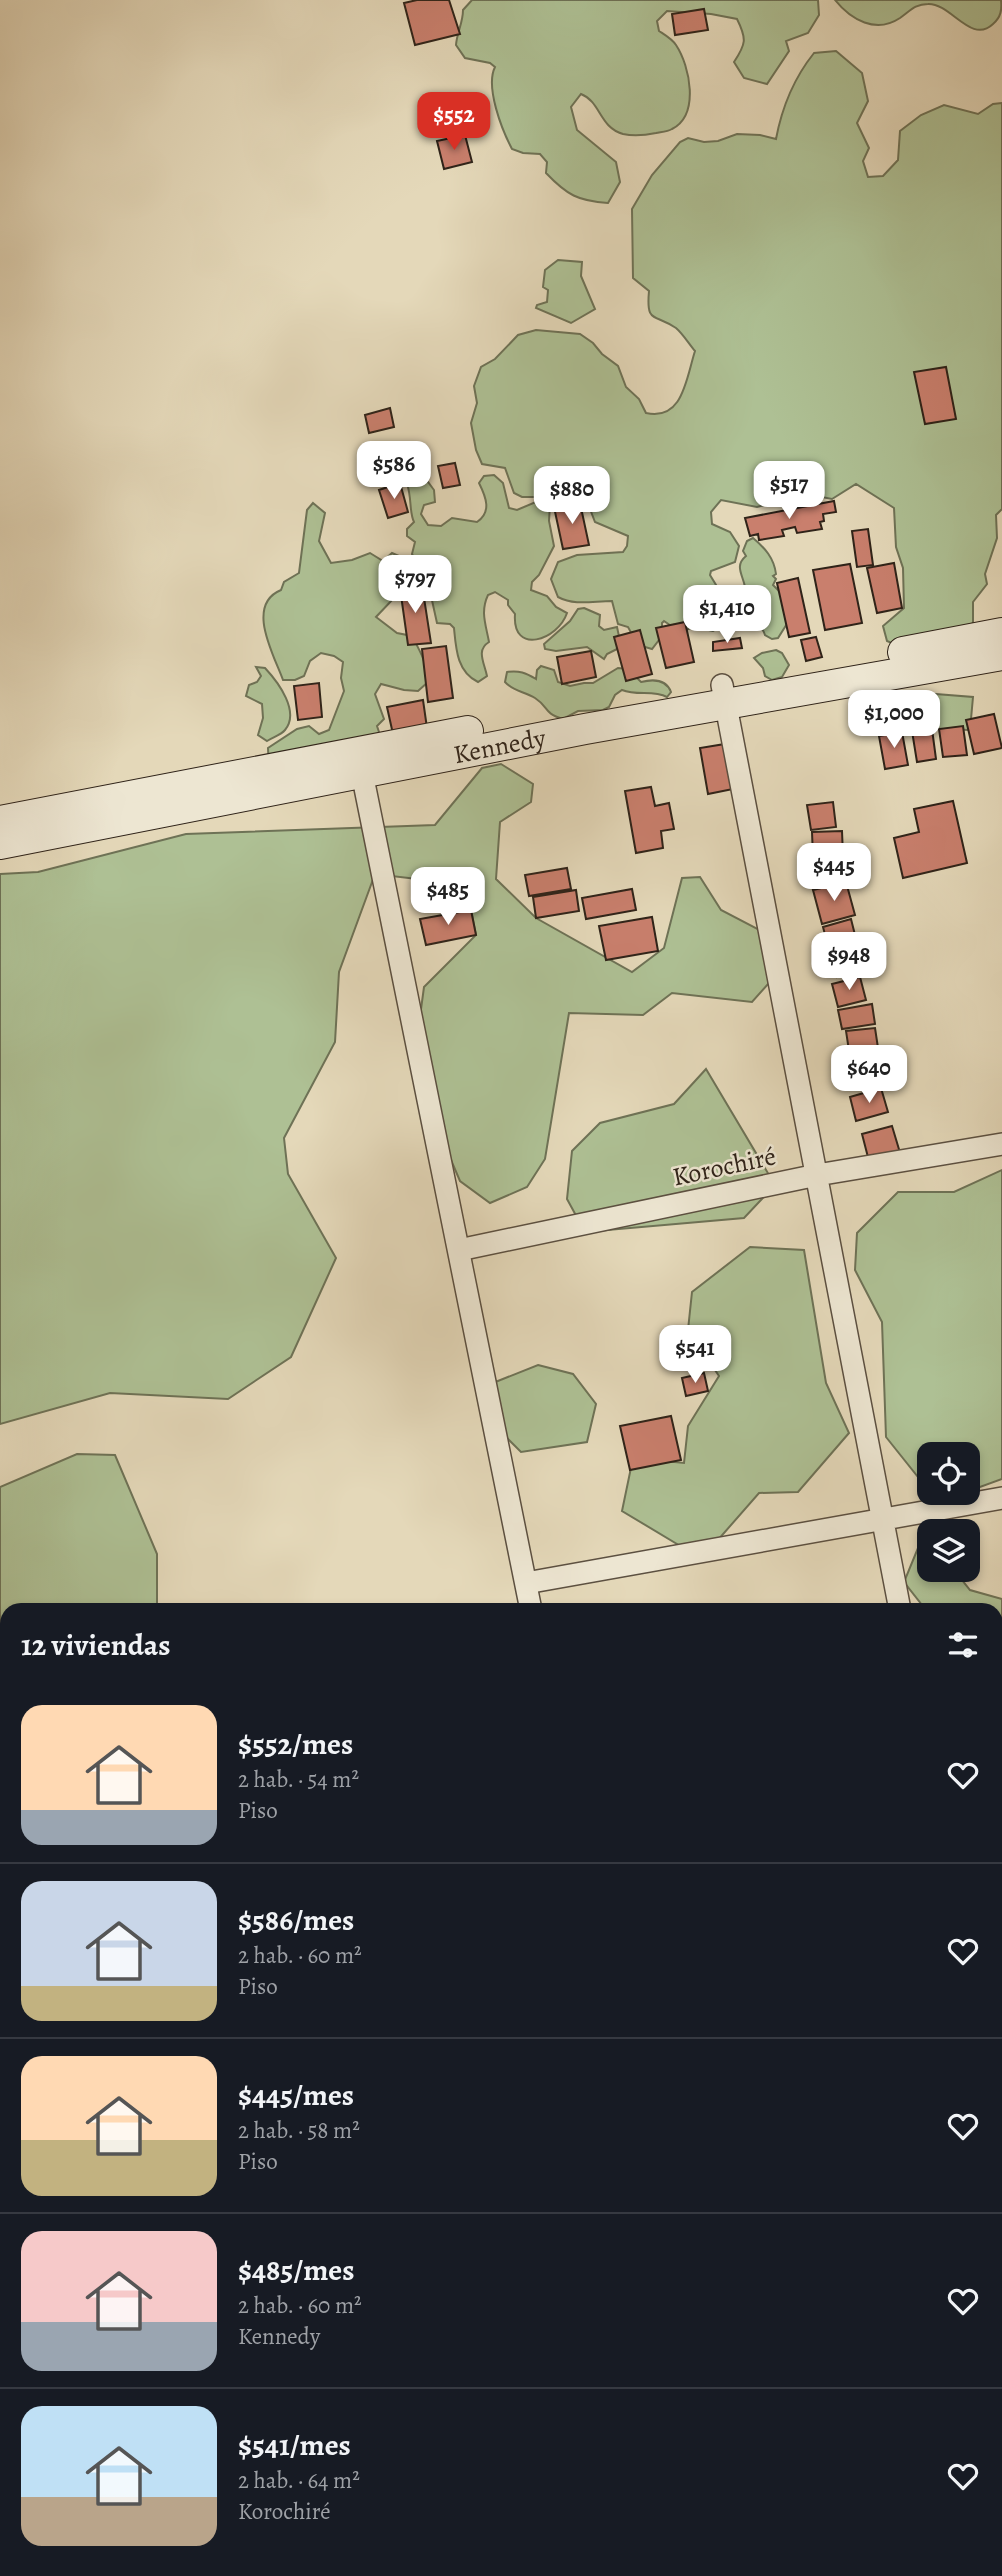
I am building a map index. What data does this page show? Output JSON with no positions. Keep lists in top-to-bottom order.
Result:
{
  "streets": {
    "main road": ["Kennedy"],
    "street": ["Korochiré"]
  },
  "page": {
    "price": [
      "$552",
      "$586",
      "$517",
      "$880",
      "$797",
      "$1,410",
      "$1,000",
      "$445",
      "$485",
      "$948",
      "$640",
      "$541"
    ],
    "heading": "12 viviendas",
    "list": [
      {
        "name": "$552/mes",
        "note": "2 hab. · 54 m² · Piso"
      },
      {
        "name": "$586/mes",
        "note": "2 hab. · 60 m² · Piso"
      },
      {
        "name": "$445/mes",
        "note": "2 hab. · 58 m² · Piso"
      },
      {
        "name": "$485/mes",
        "note": "2 hab. · 60 m² · Kennedy"
      },
      {
        "name": "$541/mes",
        "note": "2 hab. · 64 m² · Korochiré"
      }
    ]
  }
}
